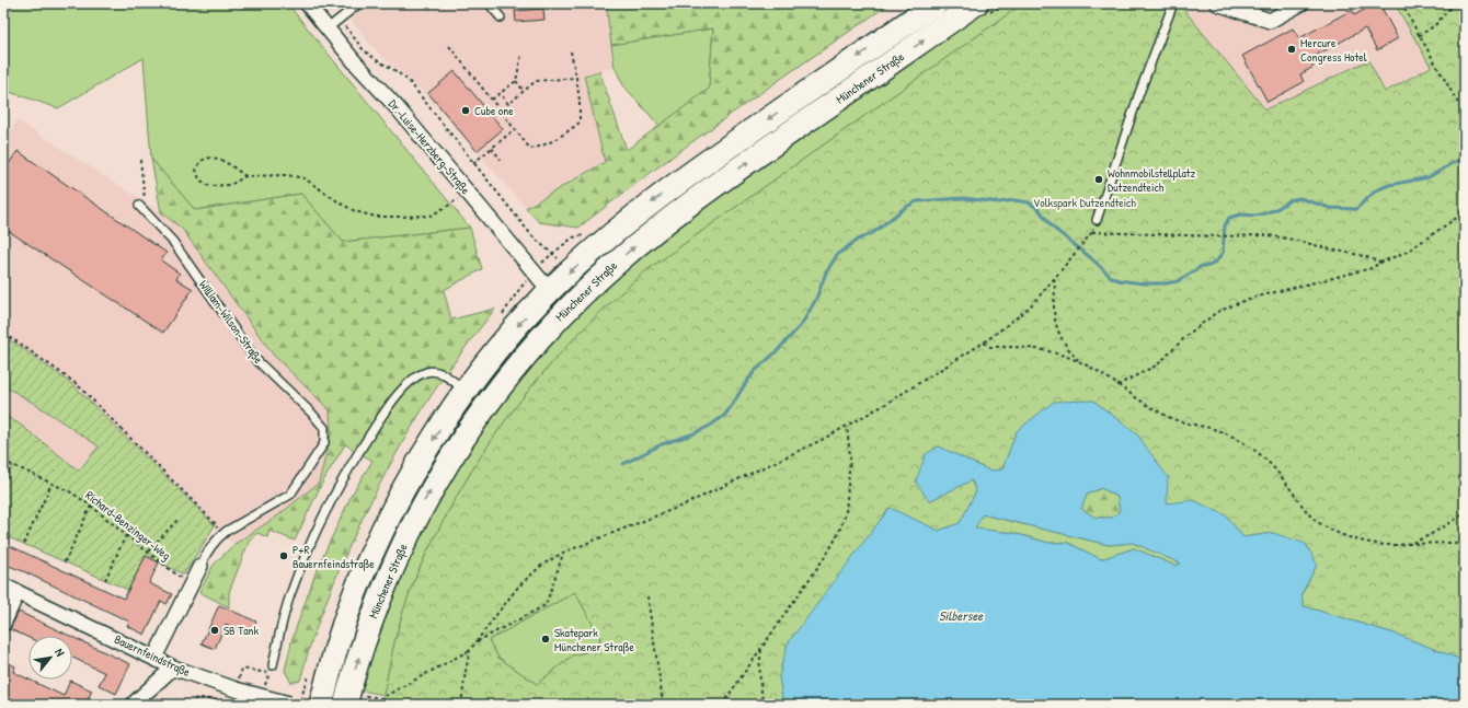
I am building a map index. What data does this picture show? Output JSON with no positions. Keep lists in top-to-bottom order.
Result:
{
  "streets": {
    "main road": ["Münchener Straße"],
    "street": ["Dr.-Luise-Herzberg-Straße", "William-Wilson-Straße", "Bauernfeindstraße"],
    "path": ["Richard-Benzinger-Weg"]
  },
  "crossings": [
    ["Münchener Straße", "Dr.-Luise-Herzberg-Straße"],
    ["William-Wilson-Straße", "Richard-Benzinger-Weg"],
    ["William-Wilson-Straße", "Bauernfeindstraße"]
  ],
  "water": ["Silbersee"],
  "parks": ["Volkspark Dutzendteich"],
  "places": [
    "Mercure Congress Hotel",
    "Cube one",
    "Wohnmobilstellplatz Dutzendteich",
    "P+R Bauernfeindstraße",
    "SB Tank",
    "Skatepark Münchener Straße"
  ],
  "north": "top right"
}
